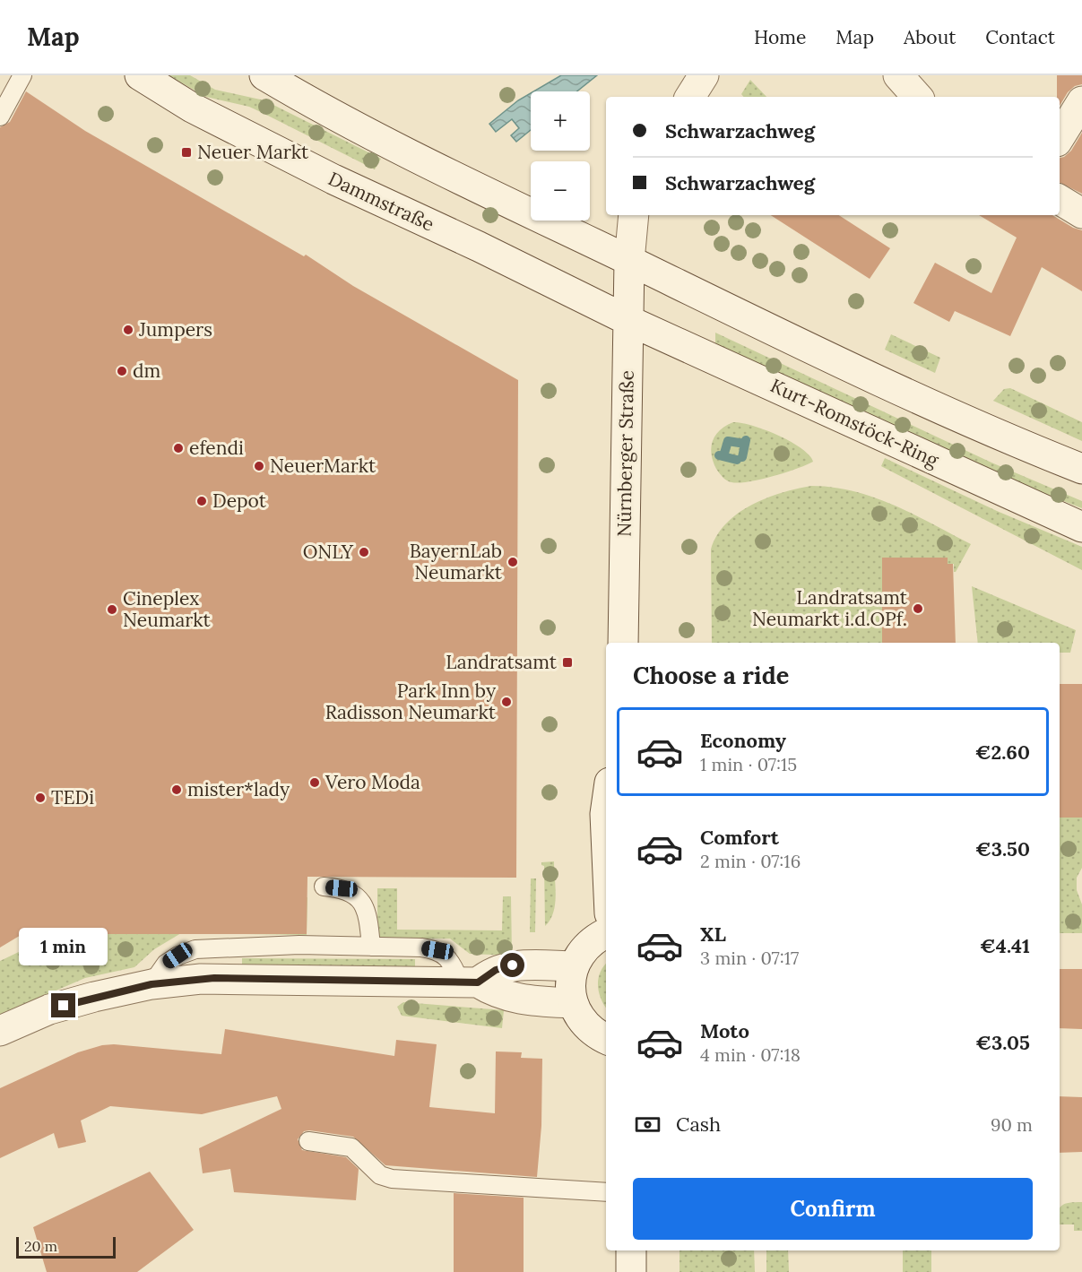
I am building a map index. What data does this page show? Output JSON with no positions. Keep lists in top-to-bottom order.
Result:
{
  "streets": {
    "main road": ["Dammstraße", "Kurt-Romstöck-Ring", "Nürnberger Straße"]
  },
  "crossings": [
    ["Dammstraße", "Kurt-Romstöck-Ring"],
    ["Dammstraße", "Nürnberger Straße"],
    ["Kurt-Romstöck-Ring", "Nürnberger Straße"]
  ],
  "places": {
    "transit": ["Neuer Markt", "Landratsamt"],
    "other": [
      "Jumpers",
      "dm",
      "efendi",
      "NeuerMarkt",
      "Depot",
      "ONLY",
      "BayernLab Neumarkt",
      "Landratsamt Neumarkt i.d.OPf.",
      "Cineplex Neumarkt",
      "Park Inn by Radisson Neumarkt",
      "Vero Moda",
      "mister*lady",
      "TEDi"
    ]
  },
  "scale_bar": "20 m",
  "page": {
    "header": "Map",
    "nav": [
      "Home",
      "Map",
      "About",
      "Contact"
    ],
    "map_buttons": ["+", "−"],
    "banner": ["Schwarzachweg", "Schwarzachweg"],
    "heading": "Choose a ride",
    "list": [
      {
        "name": "Economy",
        "note": "1 min · 07:15",
        "value": "€2.60"
      },
      {
        "name": "Comfort",
        "note": "2 min · 07:16",
        "value": "€3.50"
      },
      {
        "name": "XL",
        "note": "3 min · 07:17",
        "value": "€4.41"
      },
      {
        "name": "Moto",
        "note": "4 min · 07:18",
        "value": "€3.05"
      }
    ],
    "bubble": "1 min",
    "pay": ["Cash", "90 m"],
    "buttons": "Confirm",
    "scale": "20 m"
  }
}
